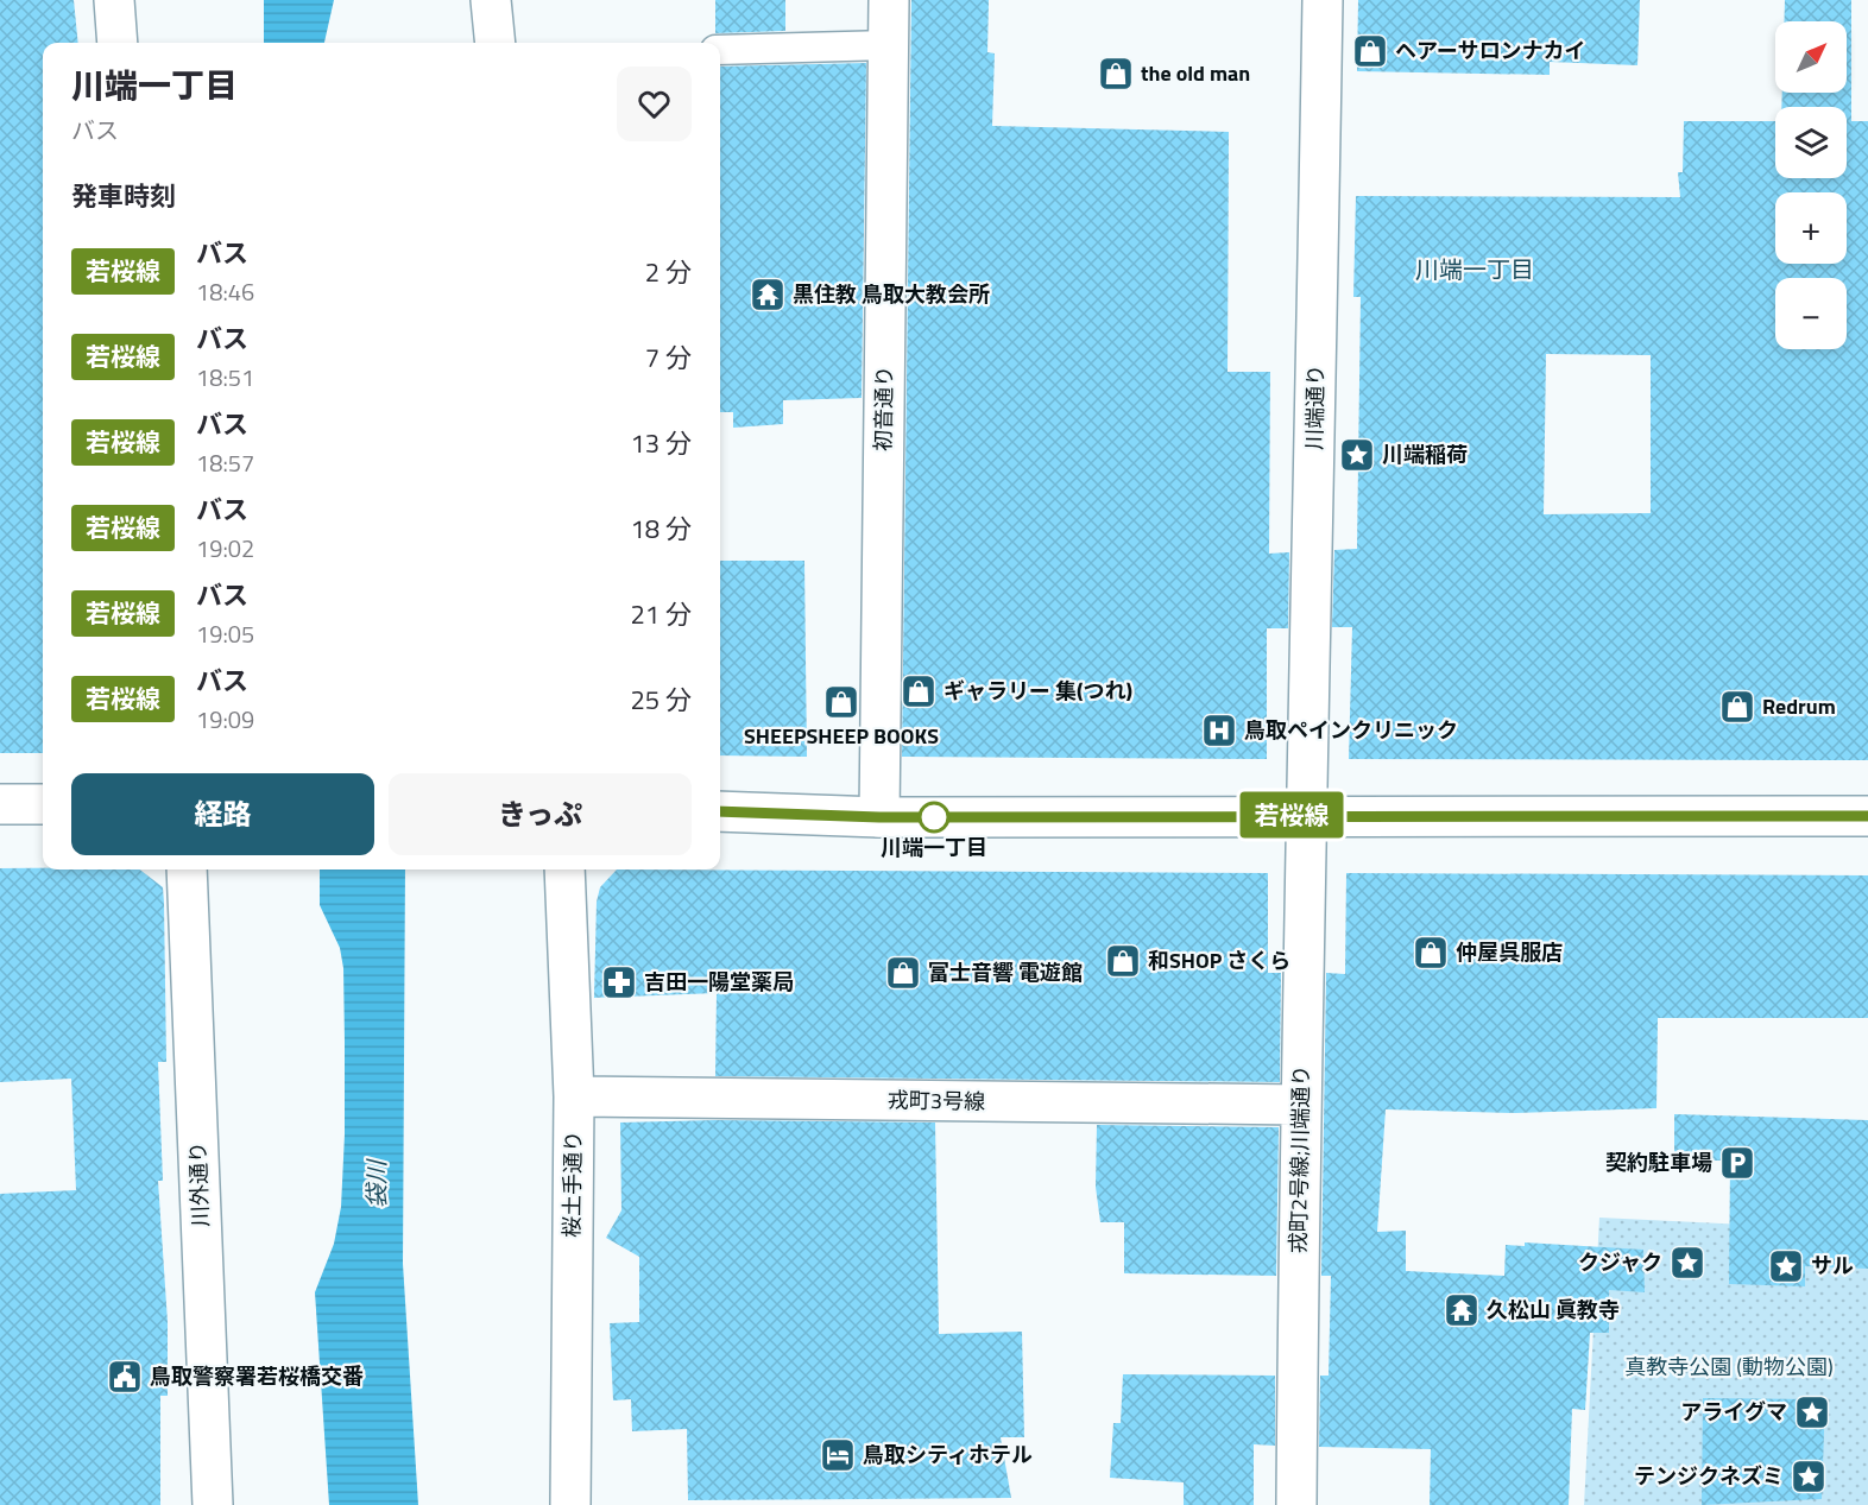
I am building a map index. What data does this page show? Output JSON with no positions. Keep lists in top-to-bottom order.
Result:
{
  "streets": {
    "main road": [
      "川端通り",
      "初音通り",
      "戎町3号線",
      "戎町2号線;川端通り",
      "川外通り",
      "桜土手通り"
    ]
  },
  "crossings": [
    ["川端通り", "戎町2号線;川端通り"],
    ["戎町3号線", "戎町2号線;川端通り"],
    ["戎町3号線", "桜土手通り"]
  ],
  "districts": ["川端一丁目"],
  "water": ["袋川"],
  "parks": ["真教寺公園 (動物公園)"],
  "places": {
    "shop": [
      "ヘアーサロンナカイ",
      "the old man",
      "ギャラリー 集(つれ)",
      "SHEEPSHEEP BOOKS",
      "Redrum",
      "仲屋呉服店",
      "和SHOP さくら",
      "富士音響 電遊館"
    ],
    "temple": ["黒住教 鳥取大教会所", "久松山 眞教寺"],
    "place": [
      "川端稲荷",
      "クジャク",
      "サル",
      "アライグマ",
      "テンジクネズミ"
    ],
    "hospital": ["鳥取ペインクリニック"],
    "other": ["川端一丁目"],
    "pharmacy": ["吉田一陽堂薬局"],
    "parking": ["契約駐車場"],
    "public building": ["鳥取警察署若桜橋交番"],
    "hotel": ["鳥取シティホテル"]
  },
  "lines": ["bus line 若桜線"],
  "north": "top right",
  "page": {
    "on_map": "若桜線",
    "map_buttons": ["+", "−"],
    "heading": [
      ["川端一丁目", "バス"],
      "発車時刻"
    ],
    "list": [
      {
        "mark": "若桜線",
        "name": "バス",
        "note": "18:46",
        "value": "2 分"
      },
      {
        "mark": "若桜線",
        "name": "バス",
        "note": "18:51",
        "value": "7 分"
      },
      {
        "mark": "若桜線",
        "name": "バス",
        "note": "18:57",
        "value": "13 分"
      },
      {
        "mark": "若桜線",
        "name": "バス",
        "note": "19:02",
        "value": "18 分"
      },
      {
        "mark": "若桜線",
        "name": "バス",
        "note": "19:05",
        "value": "21 分"
      },
      {
        "mark": "若桜線",
        "name": "バス",
        "note": "19:09",
        "value": "25 分"
      }
    ],
    "buttons": ["経路", "きっぷ"]
  }
}
